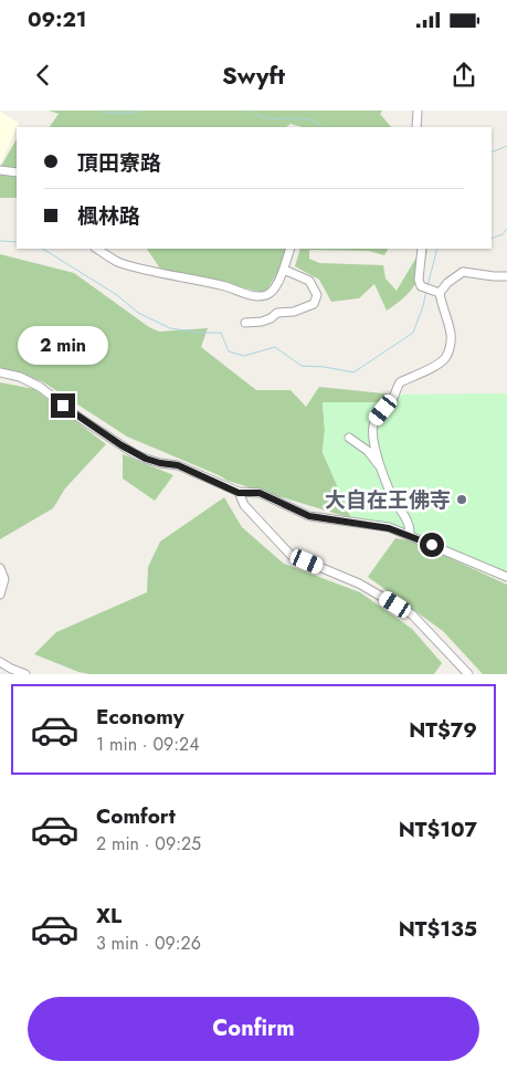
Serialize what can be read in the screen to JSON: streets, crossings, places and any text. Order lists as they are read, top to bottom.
{
  "places": ["大自在王佛寺"],
  "page": {
    "status": "09:21",
    "header": "Swyft",
    "banner": ["頂田寮路", "楓林路"],
    "bubble": "2 min",
    "list": [
      {
        "name": "Economy",
        "note": "1 min · 09:24",
        "value": "NT$79"
      },
      {
        "name": "Comfort",
        "note": "2 min · 09:25",
        "value": "NT$107"
      },
      {
        "name": "XL",
        "note": "3 min · 09:26",
        "value": "NT$135"
      }
    ],
    "buttons": "Confirm"
  }
}
